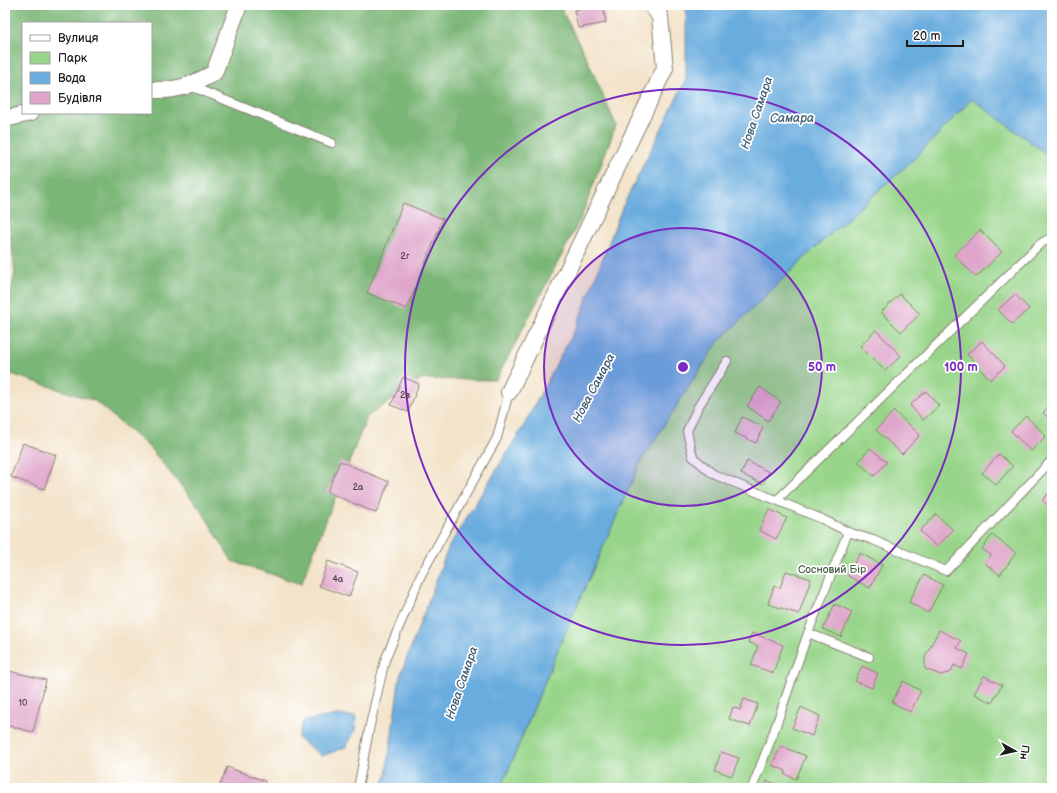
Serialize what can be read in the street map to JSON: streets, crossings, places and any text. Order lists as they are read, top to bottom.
{
  "water": ["Нова Самара", "Самара"],
  "parks": ["Сосновий Бір"],
  "house_numbers": [
    "2г",
    "2в",
    "2а",
    "4а",
    "10"
  ],
  "legend": [
    "Вулиця",
    "Парк",
    "Вода",
    "Будівля"
  ],
  "scale_bar": "20 m",
  "north": "right",
  "rings": ["50 m", "100 m"]
}
